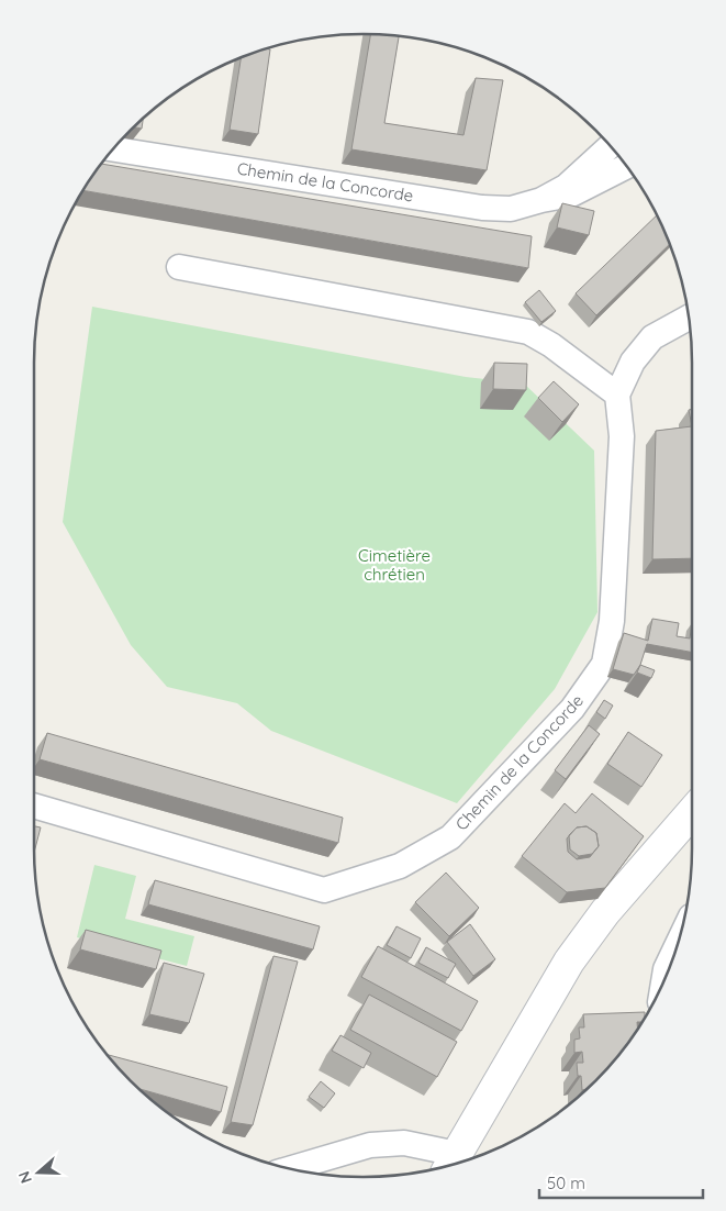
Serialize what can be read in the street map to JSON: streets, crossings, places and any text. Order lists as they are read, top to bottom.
{
  "streets": {
    "street": ["Chemin de la Concorde"]
  },
  "parks": ["Cimetière chrétien"],
  "scale_bar": "50 m",
  "north": "left"
}
